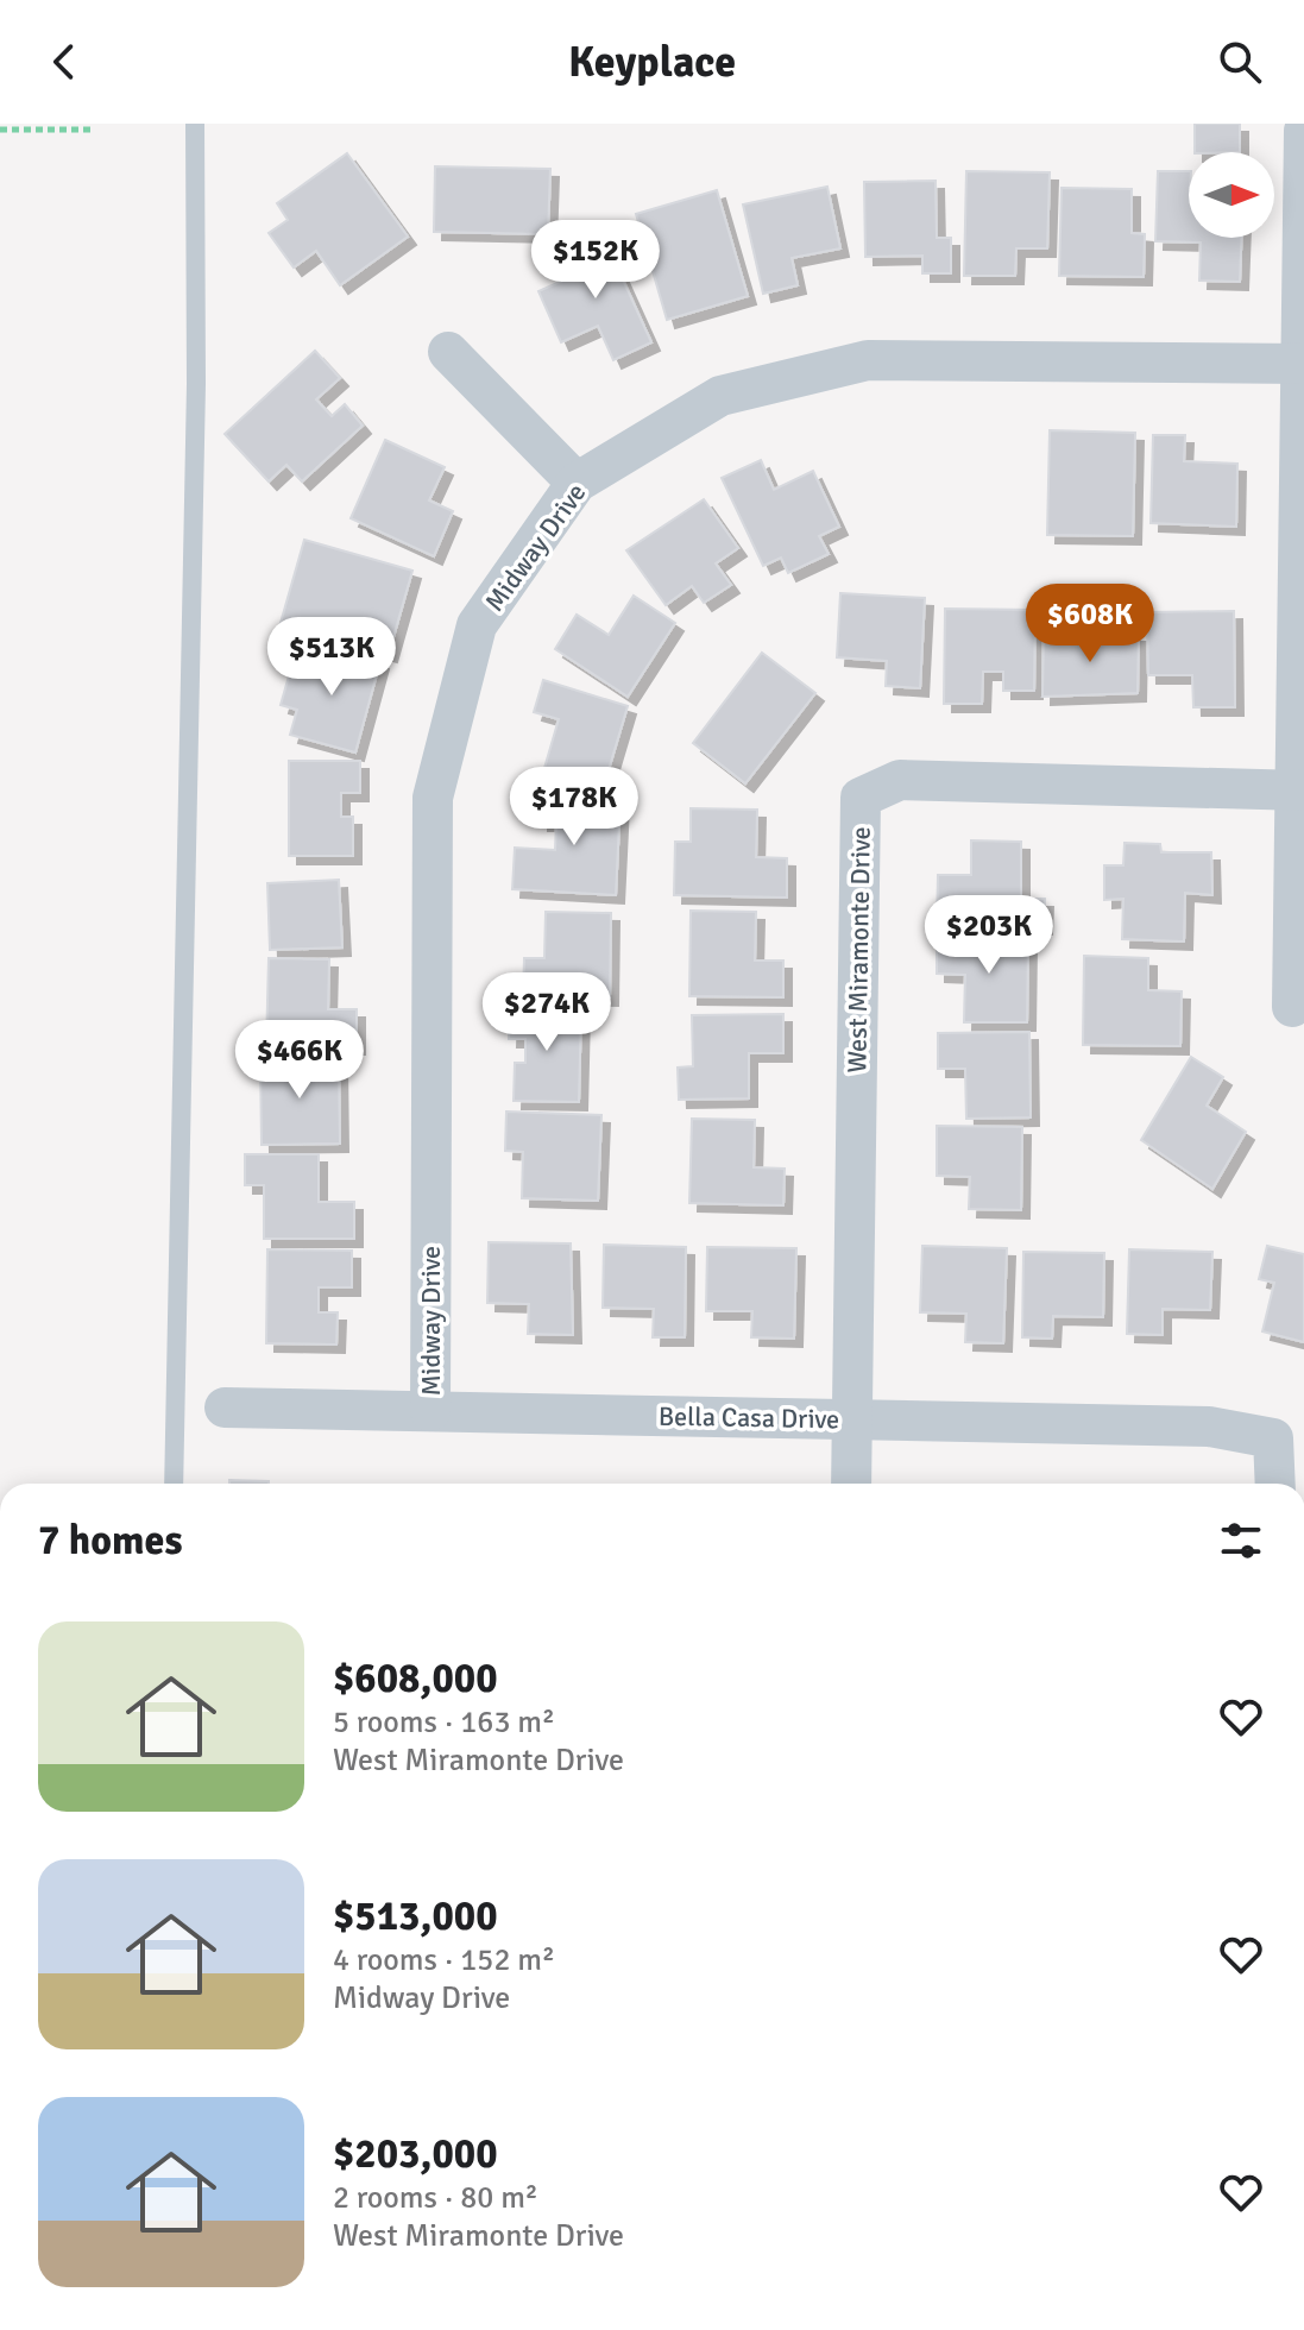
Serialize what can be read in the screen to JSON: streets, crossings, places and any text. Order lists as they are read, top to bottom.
{
  "streets": {
    "street": ["Midway Drive", "West Miramonte Drive", "Bella Casa Drive"]
  },
  "crossings": [
    ["Midway Drive", "Bella Casa Drive"],
    ["West Miramonte Drive", "Bella Casa Drive"]
  ],
  "north": "right",
  "page": {
    "header": "Keyplace",
    "price": [
      "$152K",
      "$608K",
      "$513K",
      "$178K",
      "$203K",
      "$274K",
      "$466K"
    ],
    "heading": "7 homes",
    "list": [
      {
        "name": "$608,000",
        "note": "5 rooms · 163 m² · West Miramonte Drive"
      },
      {
        "name": "$513,000",
        "note": "4 rooms · 152 m² · Midway Drive"
      },
      {
        "name": "$203,000",
        "note": "2 rooms · 80 m² · West Miramonte Drive"
      }
    ]
  }
}
